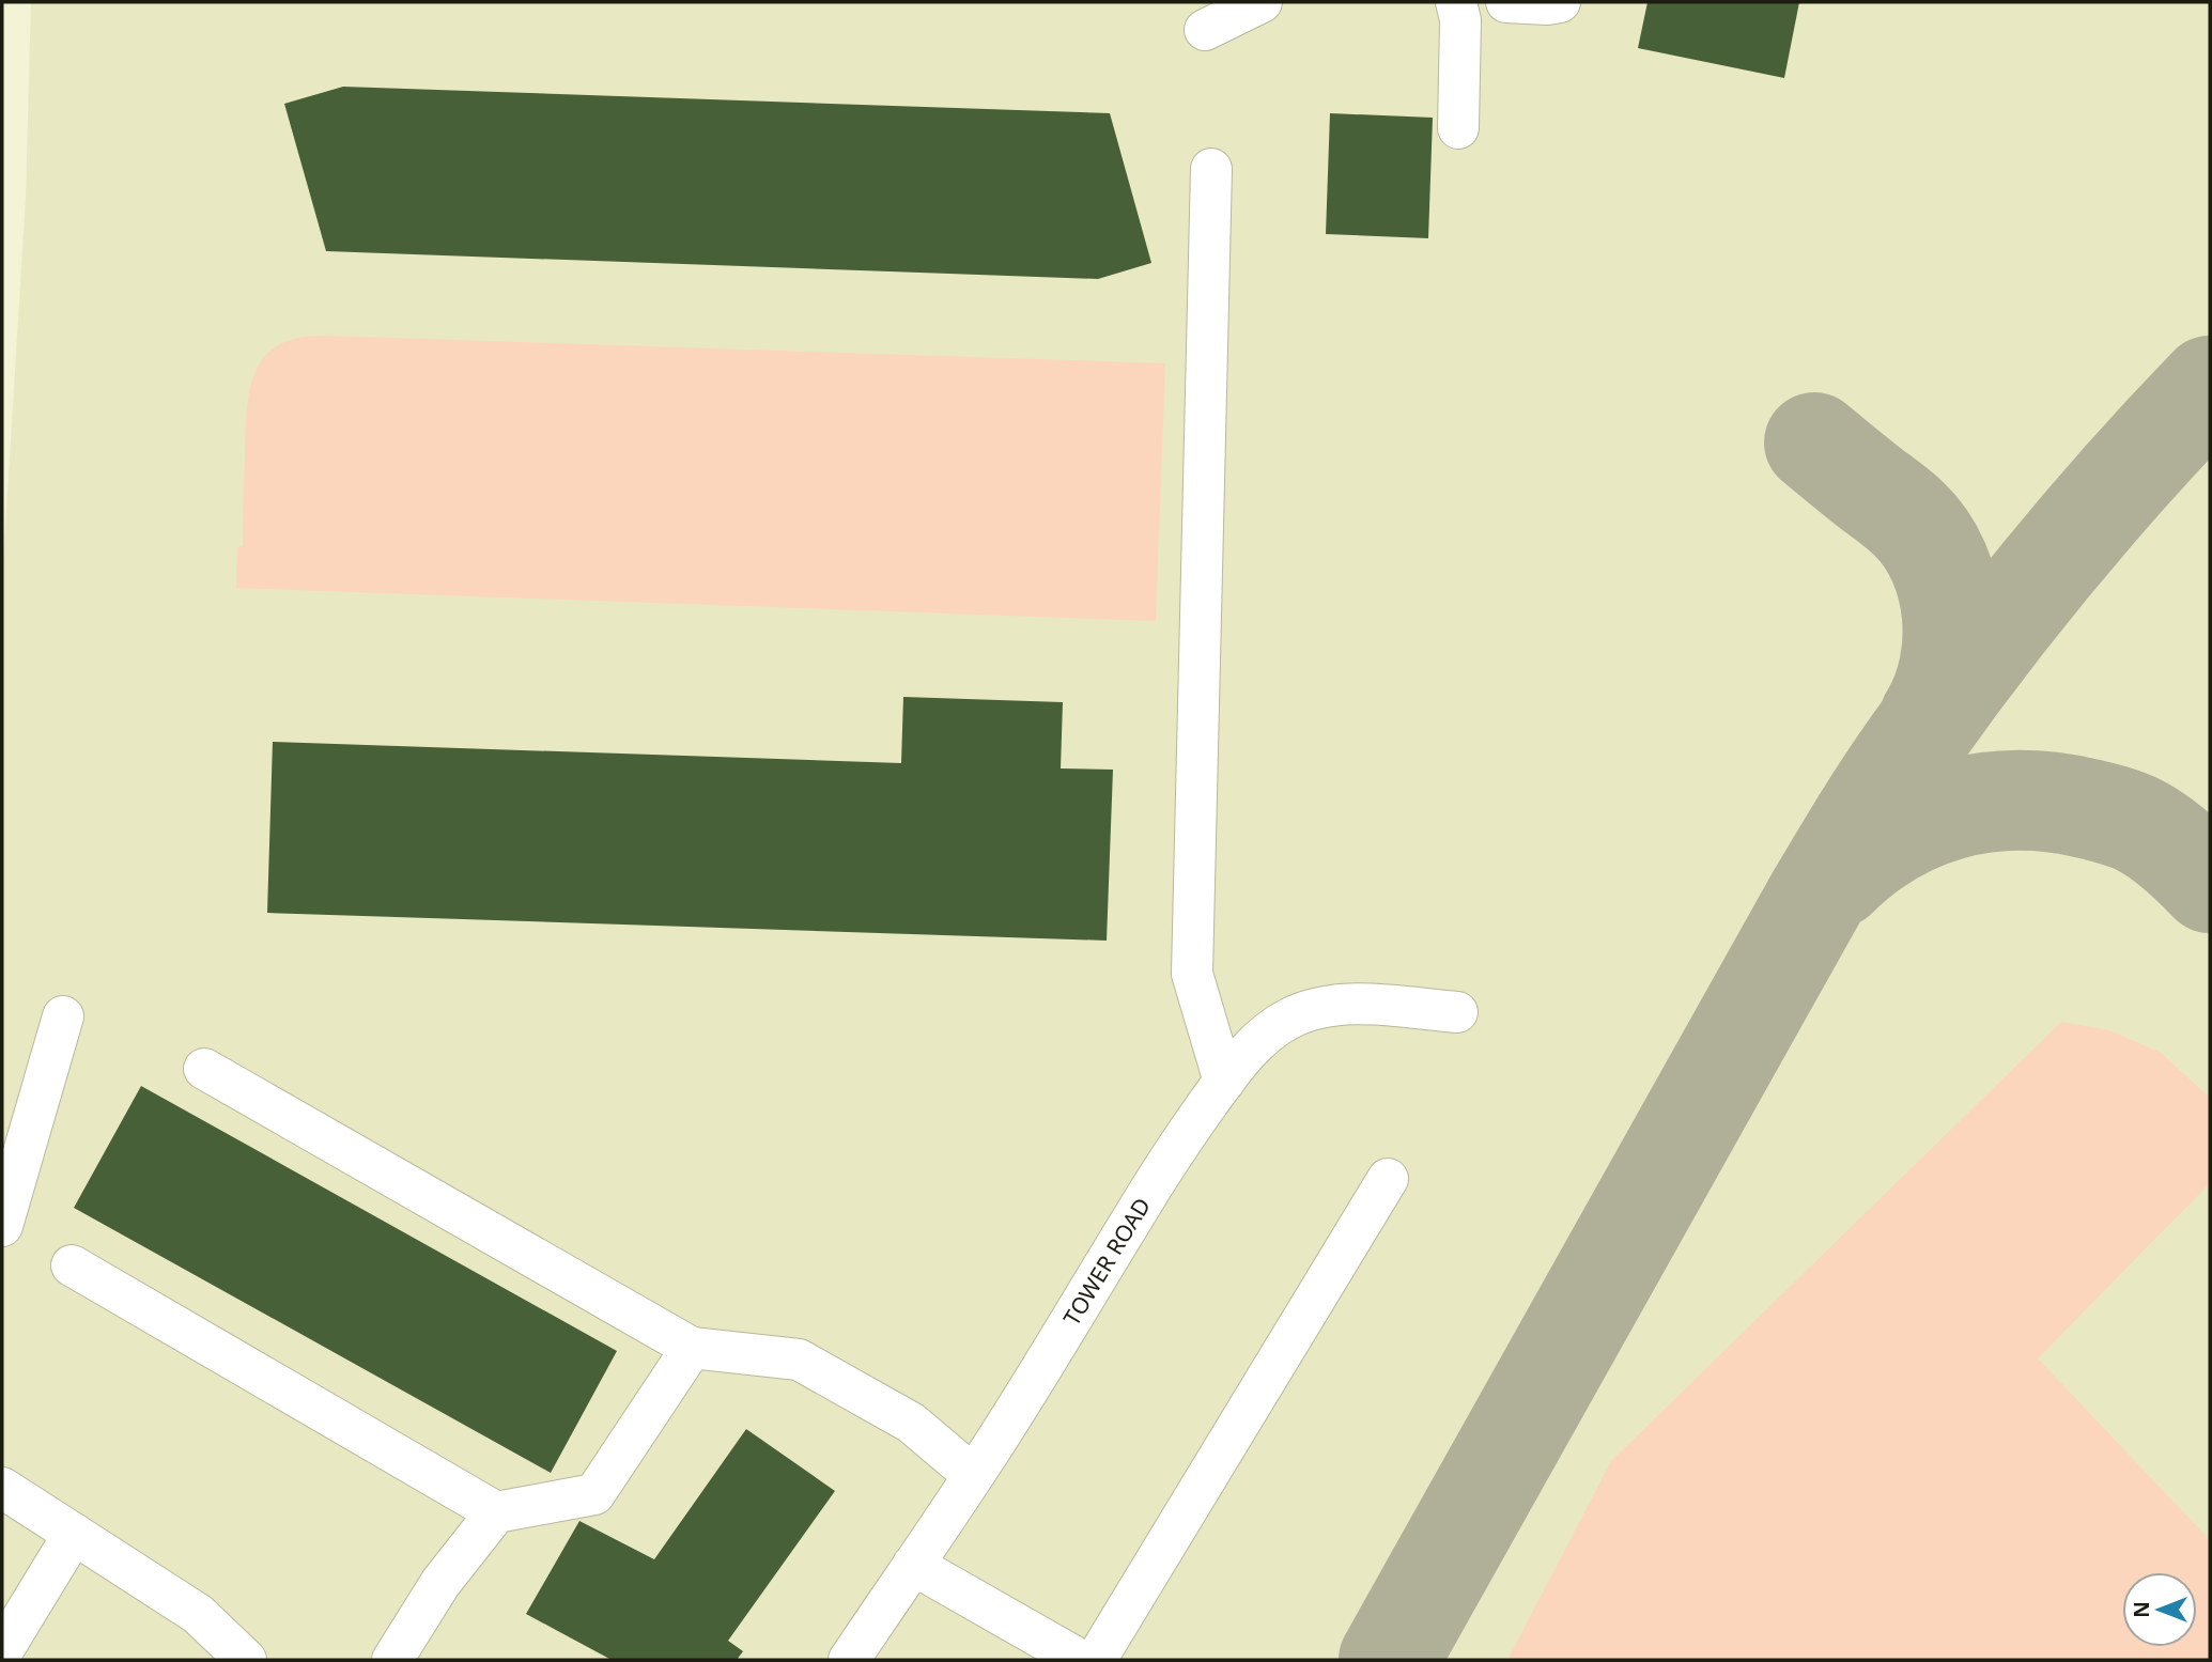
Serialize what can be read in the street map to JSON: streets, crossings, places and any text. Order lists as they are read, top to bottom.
{
  "streets": {
    "street": ["TOWER ROAD"]
  },
  "north": "left"
}
